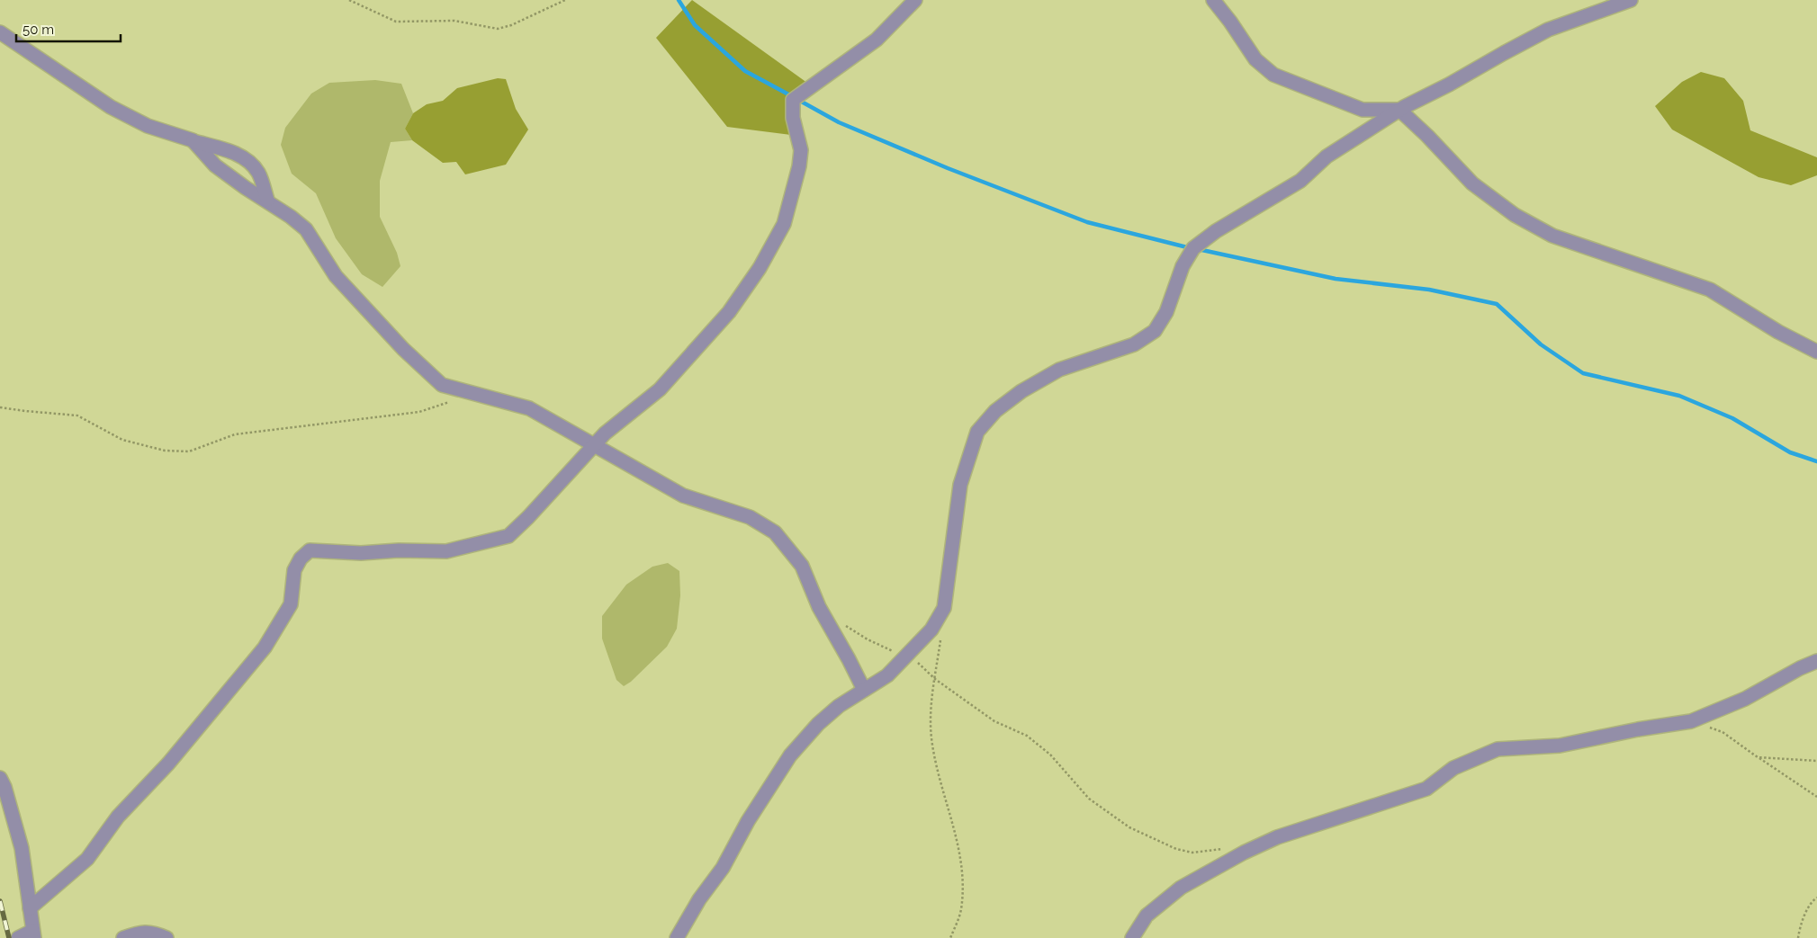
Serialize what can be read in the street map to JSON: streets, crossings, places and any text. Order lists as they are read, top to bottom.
{
  "scale_bar": "50 m"
}
